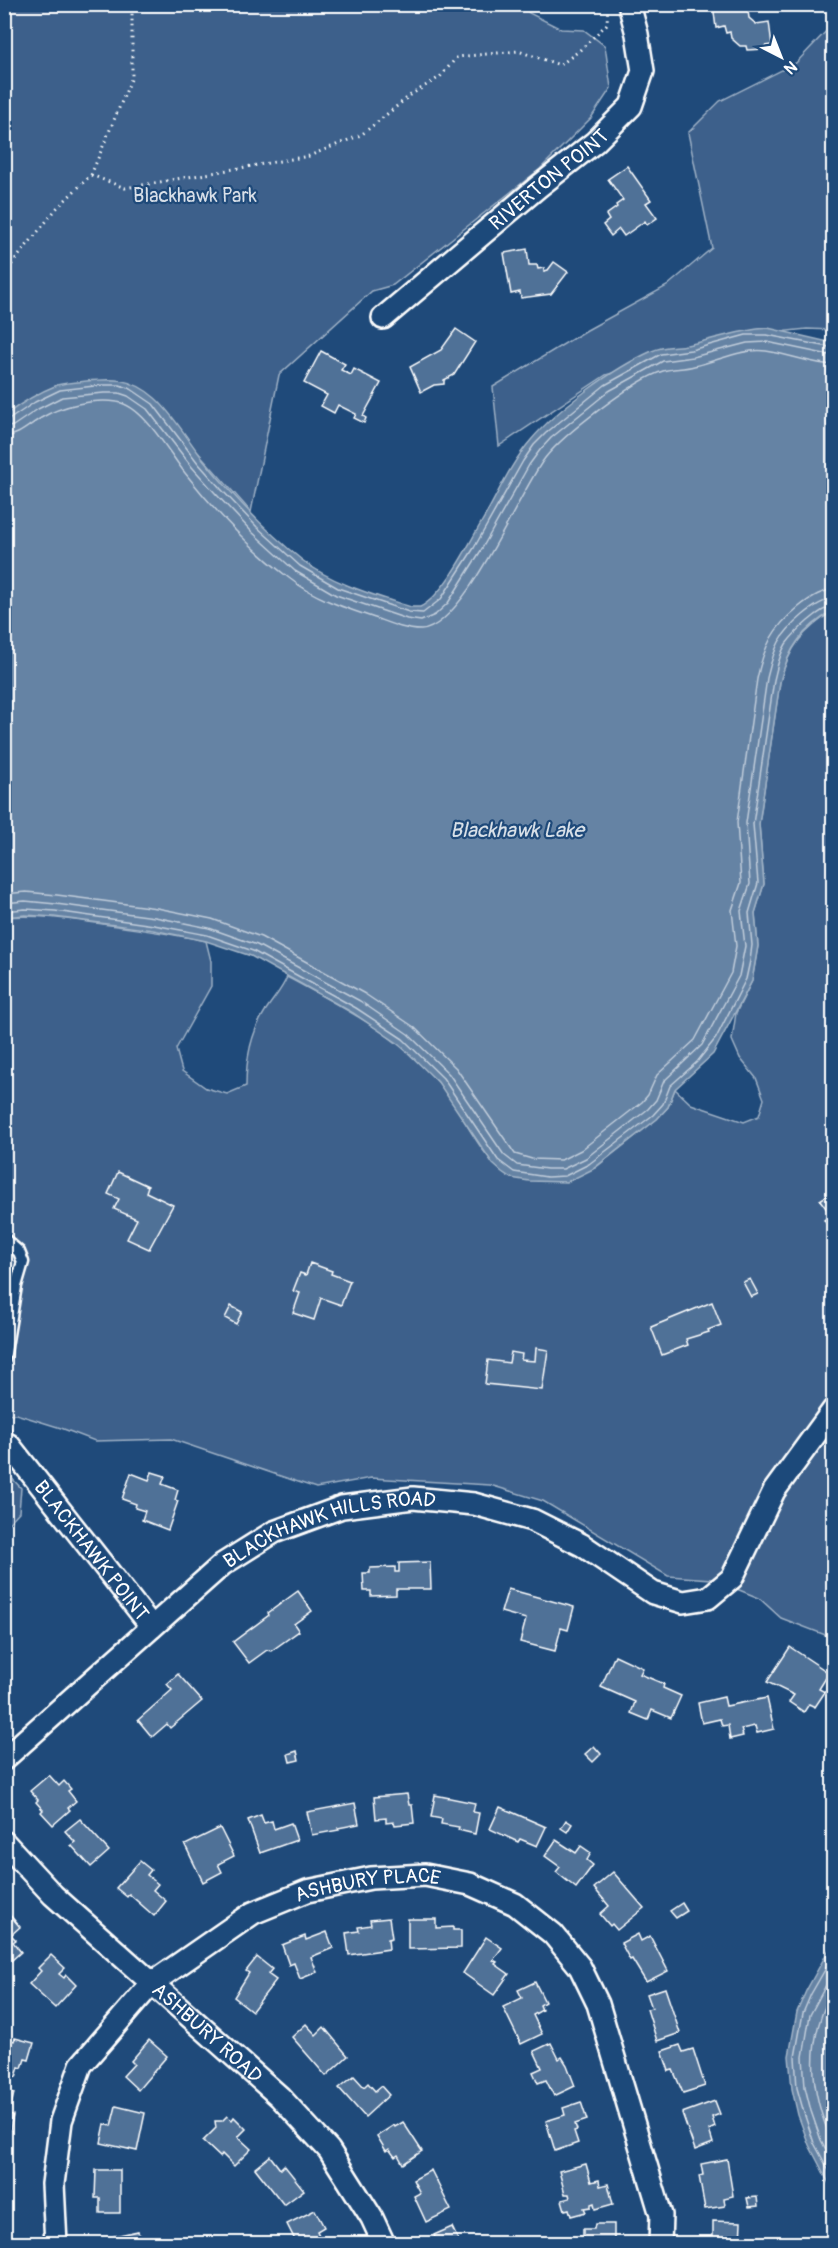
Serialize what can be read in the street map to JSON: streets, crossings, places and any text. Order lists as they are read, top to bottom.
{
  "streets": {
    "street": [
      "RIVERTON POINT",
      "BLACKHAWK HILLS ROAD",
      "BLACKHAWK POINT",
      "ASHBURY PLACE",
      "ASHBURY ROAD"
    ]
  },
  "crossings": [
    ["BLACKHAWK HILLS ROAD", "BLACKHAWK POINT"],
    ["ASHBURY PLACE", "ASHBURY ROAD"]
  ],
  "water": ["Blackhawk Lake"],
  "parks": ["Blackhawk Park"],
  "north": "bottom right"
}
